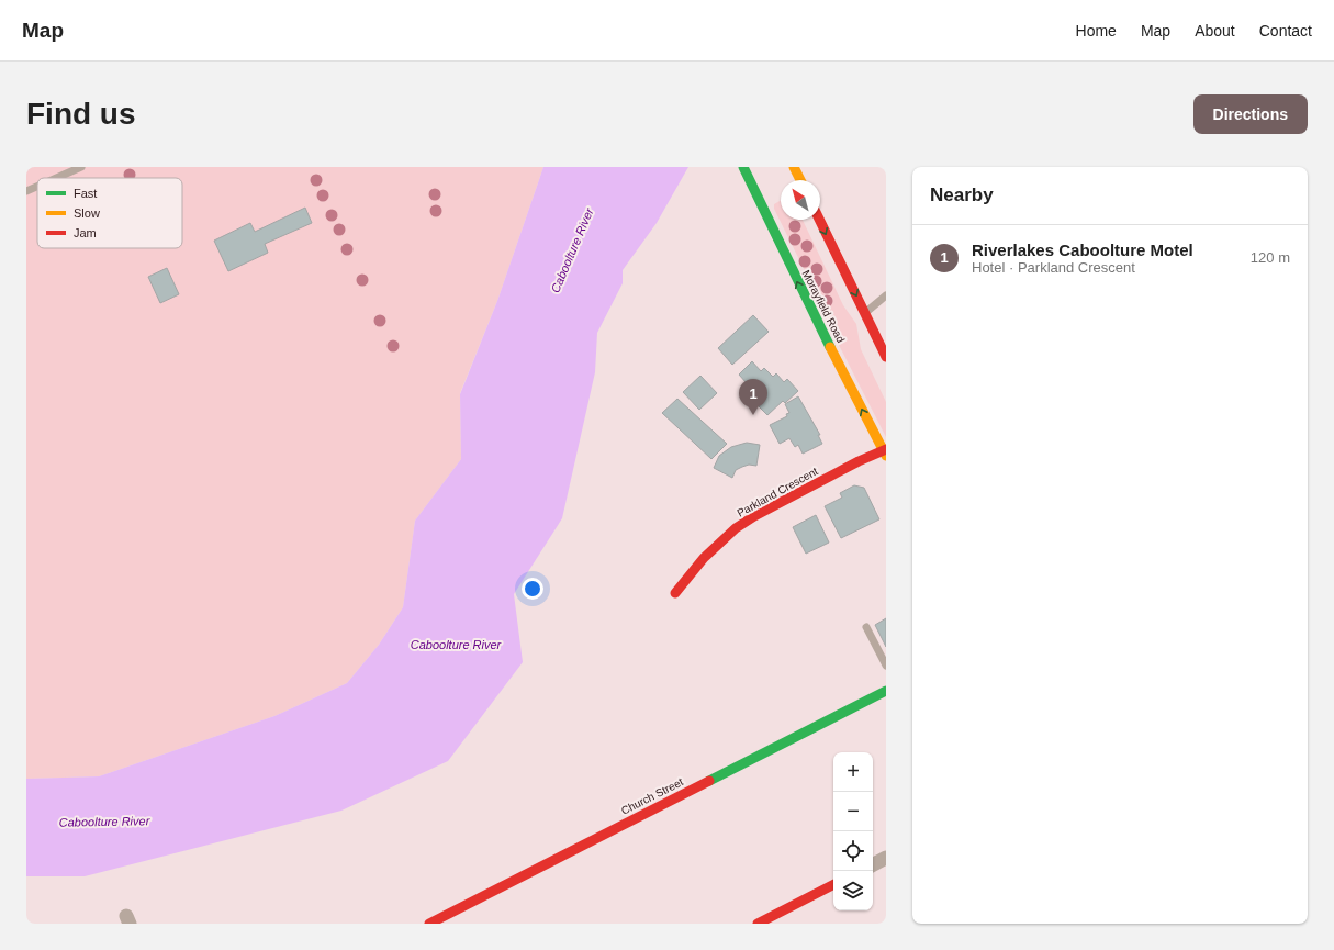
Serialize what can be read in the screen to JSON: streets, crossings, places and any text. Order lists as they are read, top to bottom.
{
  "streets": {
    "street": ["Morayfield Road", "Parkland Crescent", "Church Street"]
  },
  "crossings": [
    ["Morayfield Road", "Parkland Crescent"]
  ],
  "water": ["Caboolture River"],
  "legend": ["Fast", "Slow", "Jam"],
  "north": "top left",
  "page": {
    "header": "Map",
    "nav": [
      "Home",
      "Map",
      "About",
      "Contact"
    ],
    "buttons": "Directions",
    "title": "Find us",
    "heading": "Nearby",
    "list": [
      {
        "mark": "1",
        "name": "Riverlakes Caboolture Motel",
        "note": "Hotel · Parkland Crescent",
        "value": "120 m"
      }
    ],
    "pins": "1",
    "map_buttons": ["+", "−"]
  }
}
